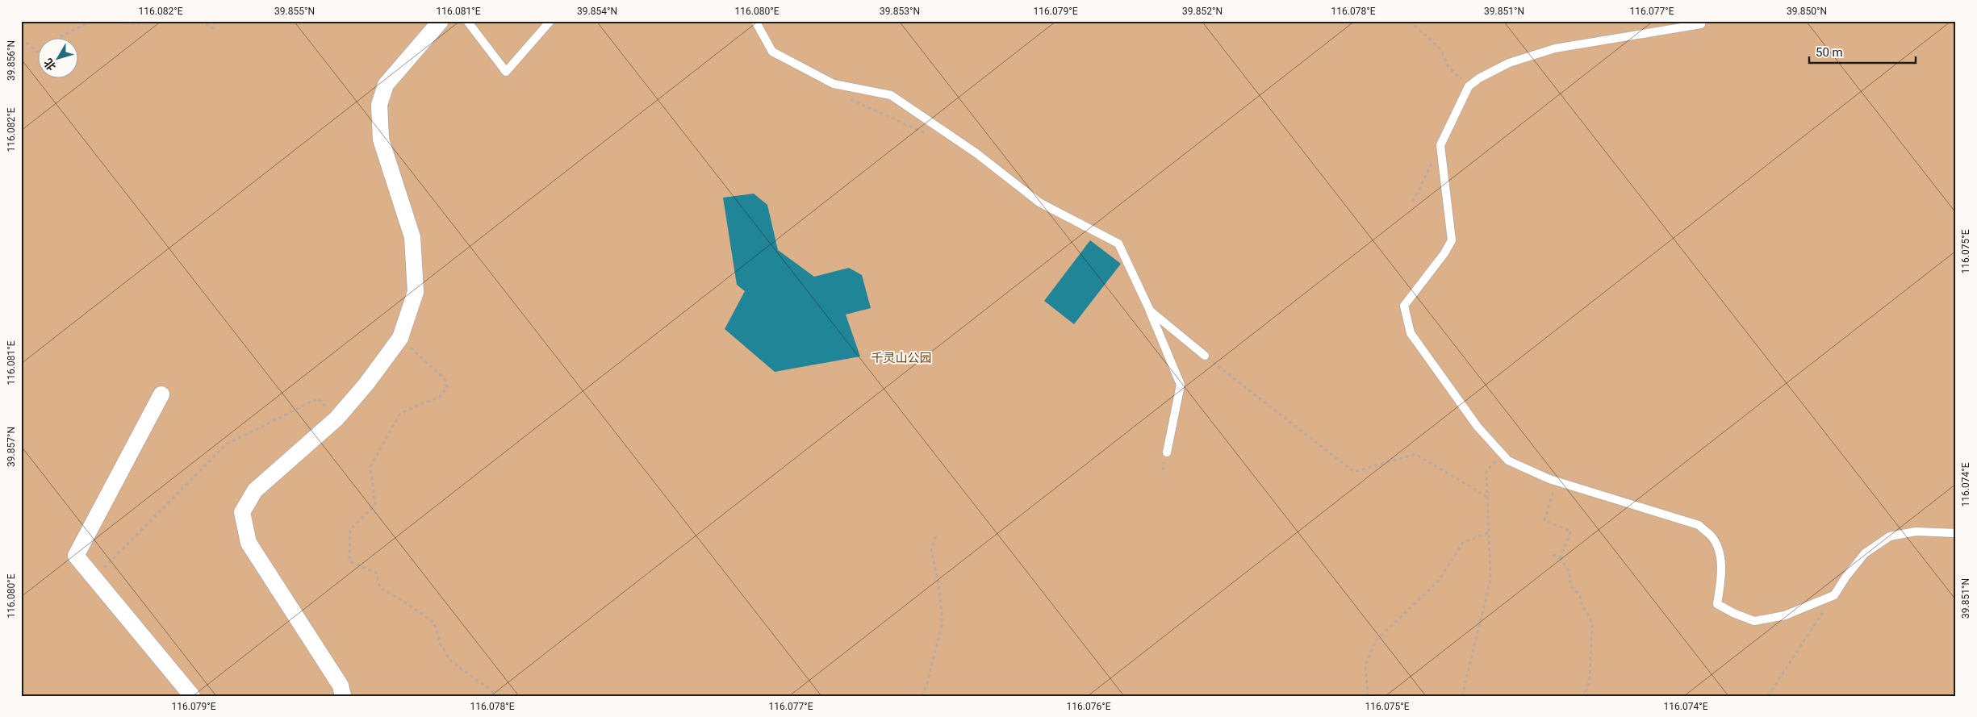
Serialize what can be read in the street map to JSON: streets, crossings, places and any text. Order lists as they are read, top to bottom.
{
  "parks": ["千灵山公园"],
  "scale_bar": "50 m",
  "north": "bottom left",
  "coordinates": [
    "116.082°E",
    "39.855°N",
    "116.081°E",
    "39.854°N",
    "116.080°E",
    "39.853°N",
    "116.079°E",
    "39.852°N",
    "116.078°E",
    "39.851°N",
    "116.077°E",
    "39.850°N",
    "39.856°N",
    "116.075°E",
    "39.857°N",
    "116.074°E",
    "116.076°E"
  ]
}
